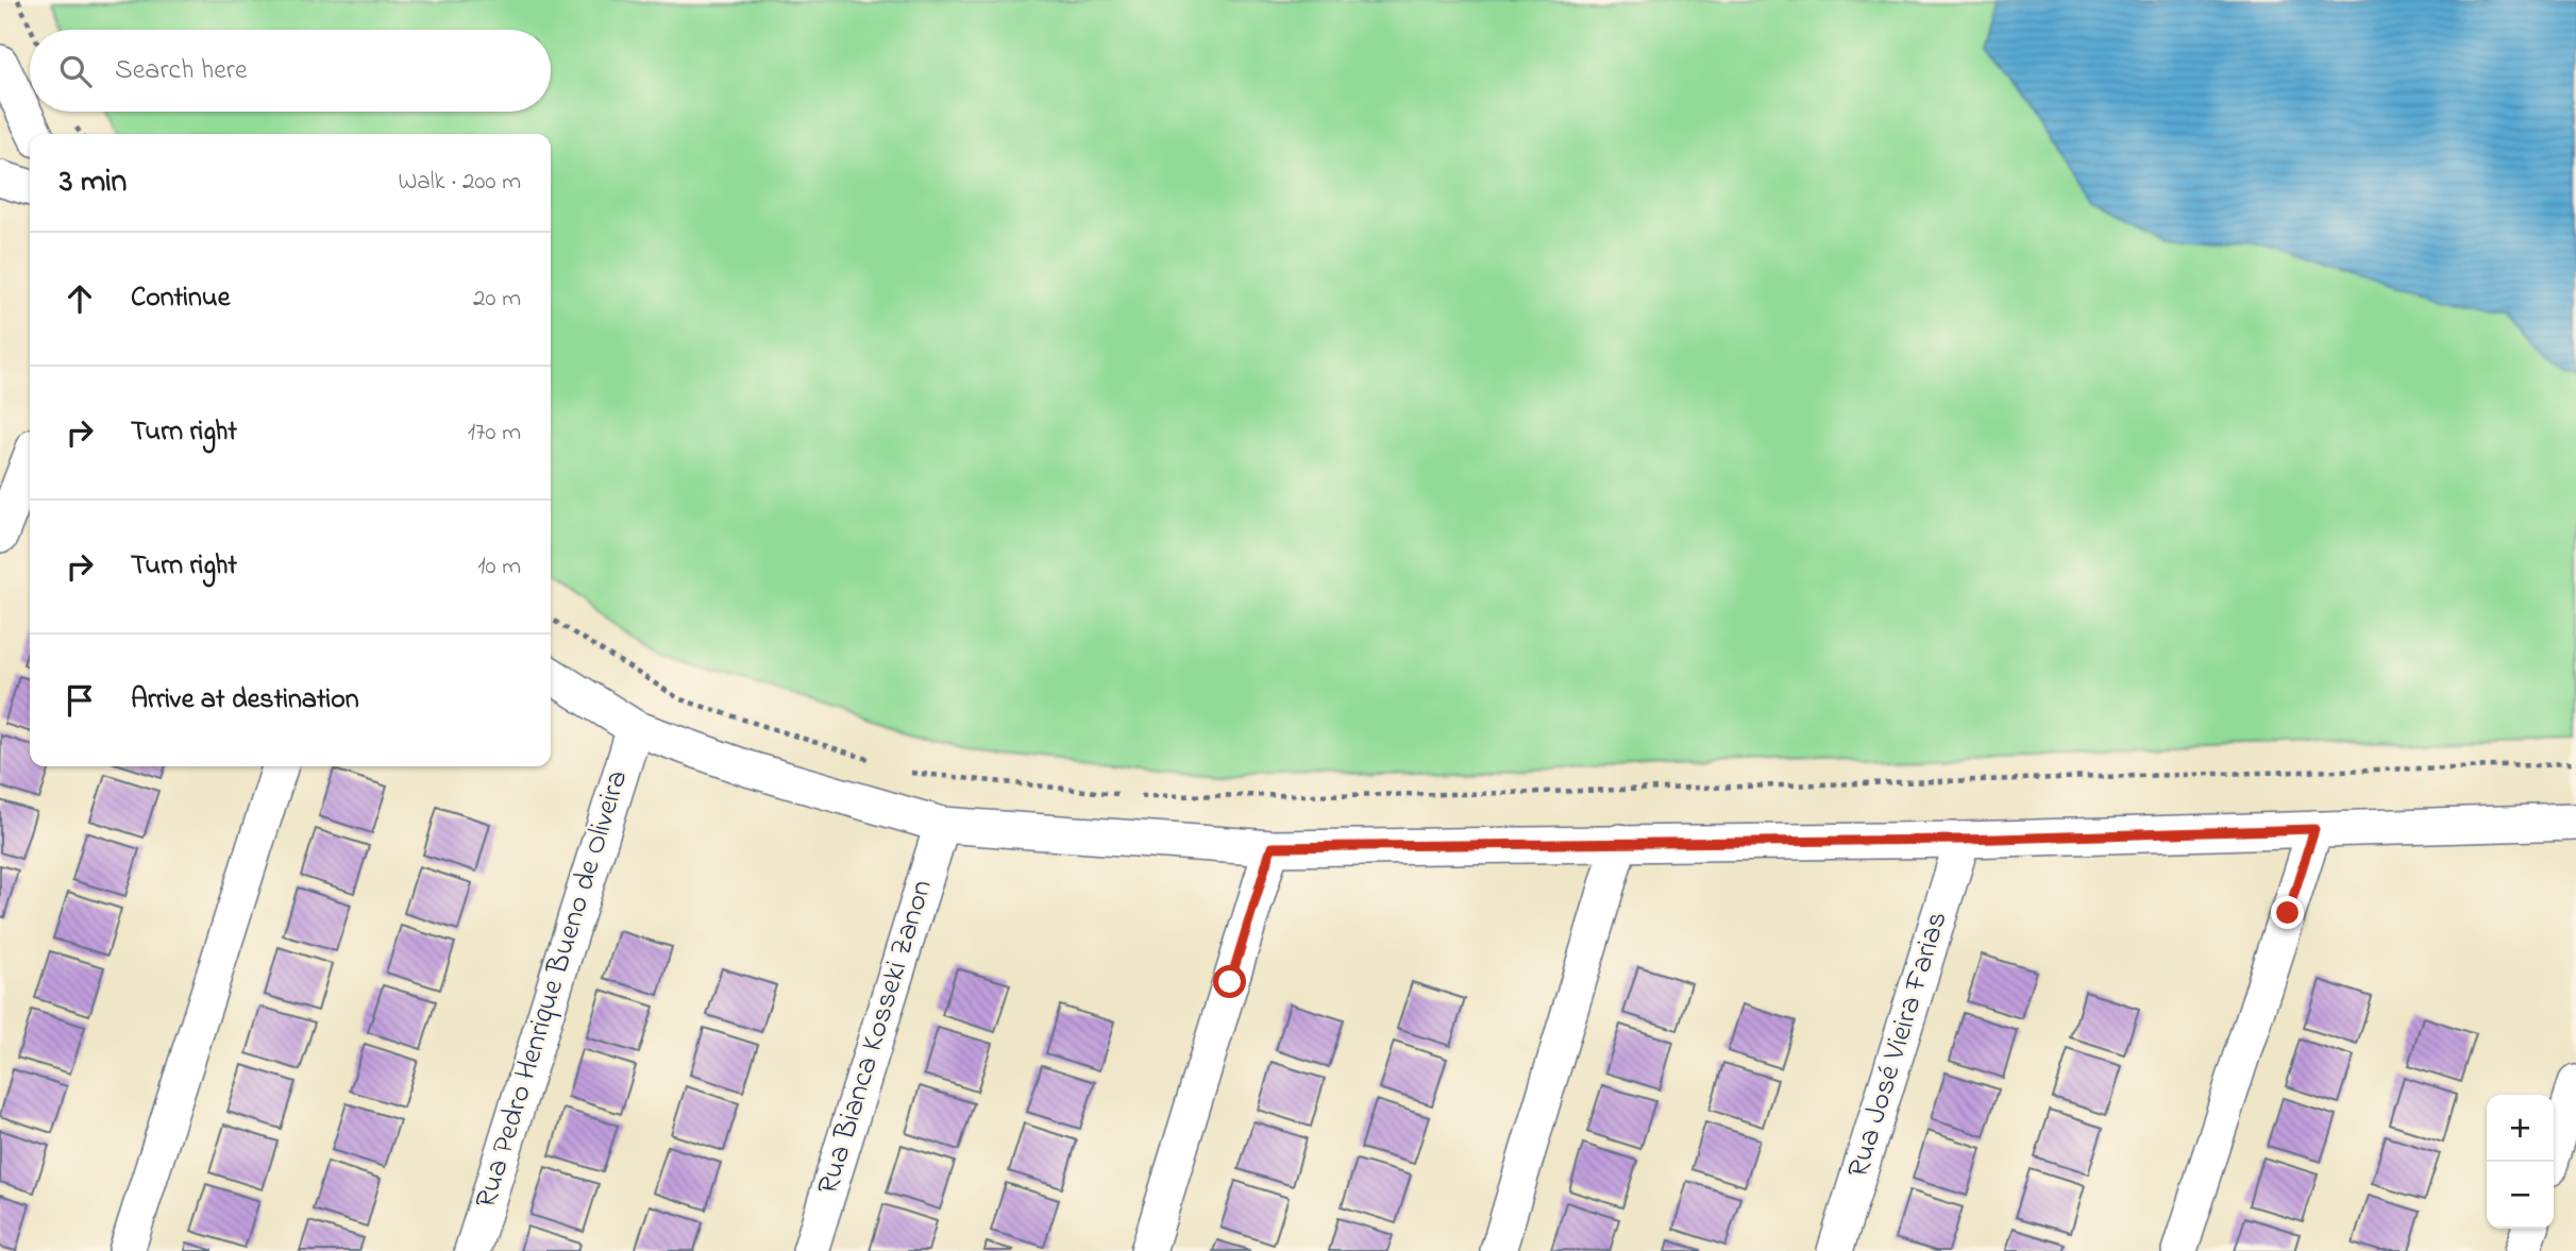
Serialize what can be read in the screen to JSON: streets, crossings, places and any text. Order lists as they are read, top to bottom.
{
  "streets": {
    "street": ["Rua Pedro Henrique Bueno de Oliveira", "Rua Bianca Kosseki Zanon", "Rua José Vieira Farias"]
  },
  "page": {
    "search": "Search here",
    "heading": ["3 min", "Walk · 200 m"],
    "list": [
      ["Continue", "20 m"],
      ["Turn right", "170 m"],
      ["Turn right", "10 m"],
      "Arrive at destination"
    ],
    "map_buttons": ["+", "−"]
  }
}
